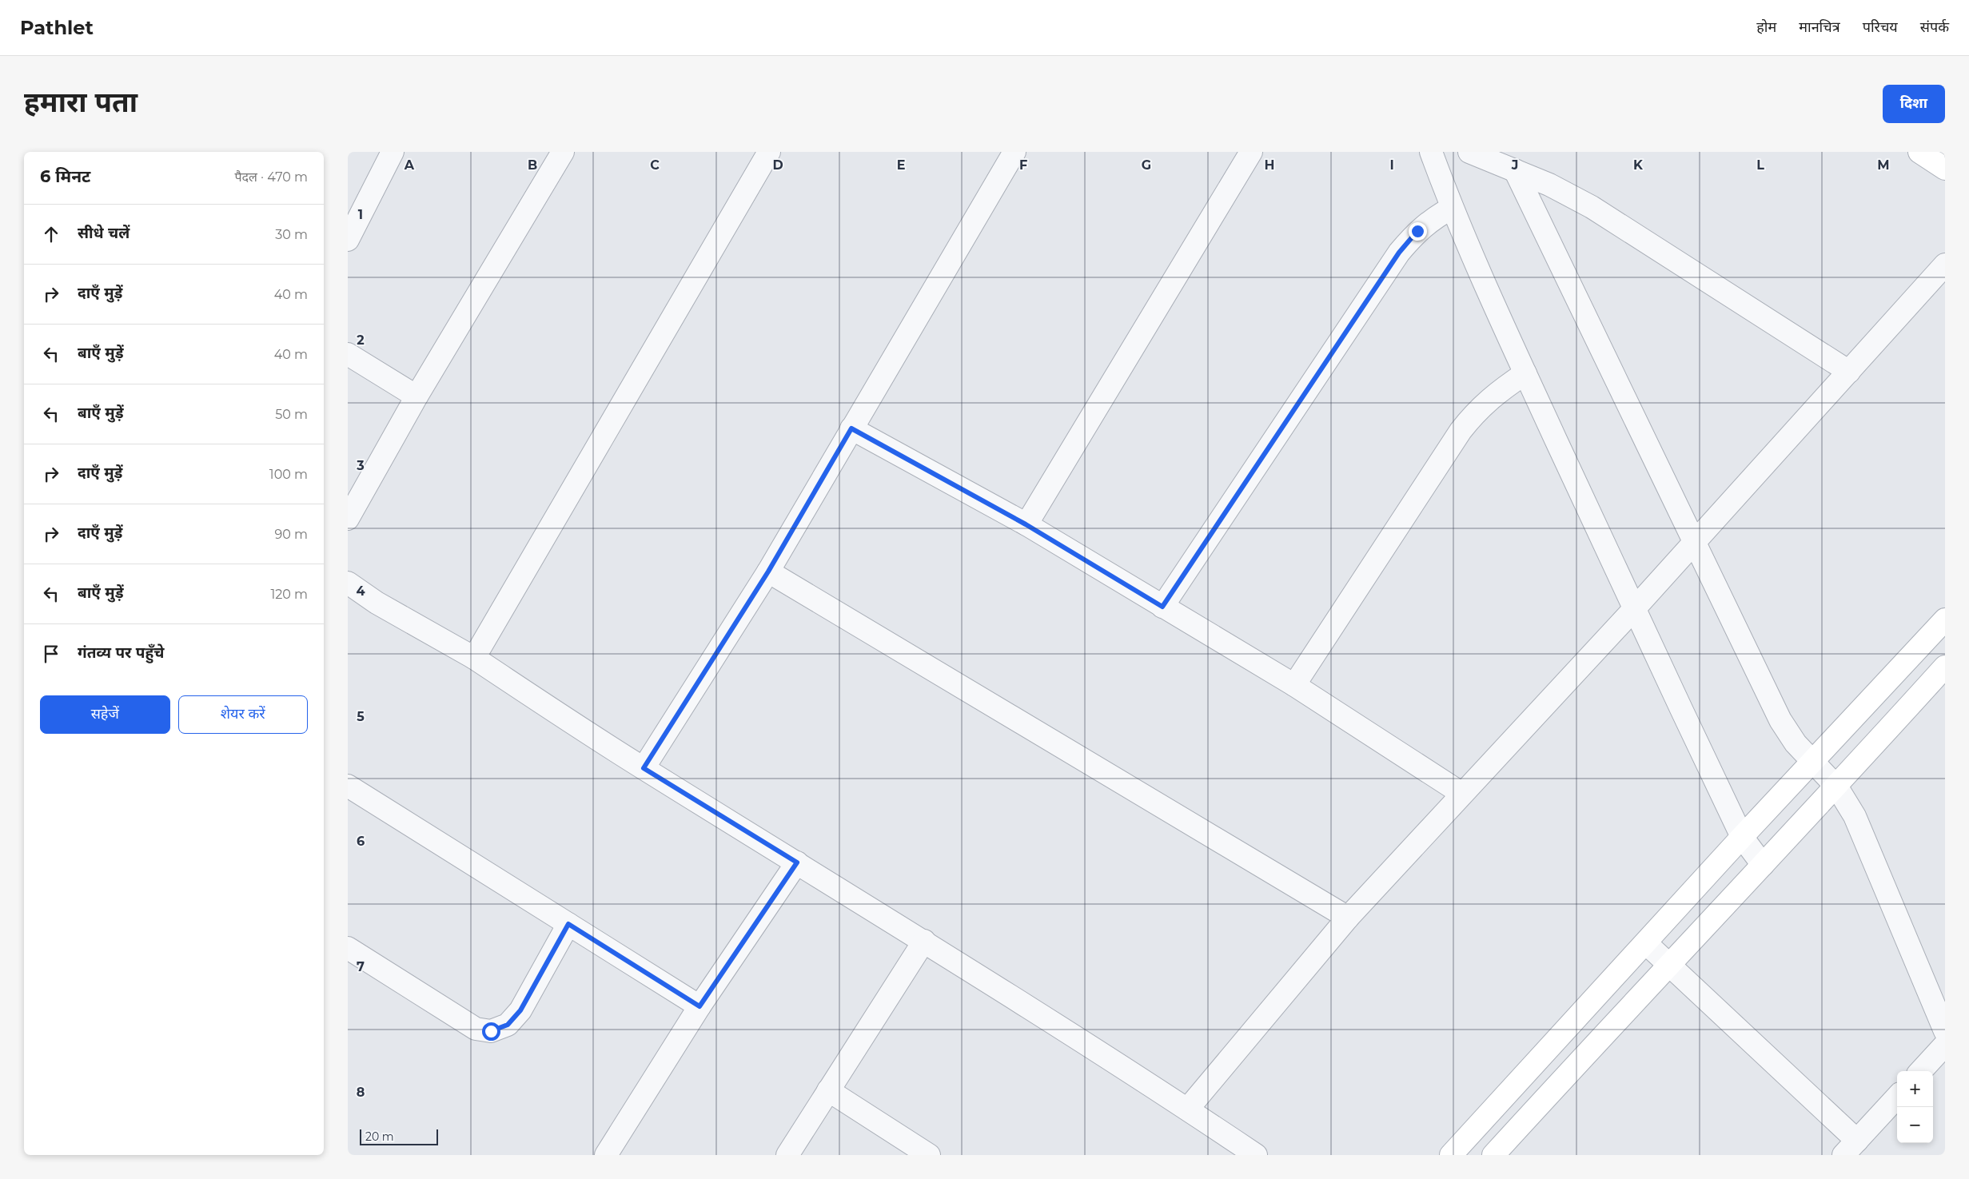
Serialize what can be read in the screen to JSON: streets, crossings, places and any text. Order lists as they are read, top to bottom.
{
  "scale_bar": "20 m",
  "page": {
    "header": "Pathlet",
    "nav": [
      "होम",
      "मानचित्र",
      "परिचय",
      "संपर्क"
    ],
    "title": "हमारा पता",
    "buttons": [
      "दिशा",
      ["सहेजें", "शेयर करें"]
    ],
    "heading": ["6 मिनट", "पैदल · 470 m"],
    "list": [
      ["सीधे चलें", "30 m"],
      ["दाएँ मुड़ें", "40 m"],
      ["बाएँ मुड़ें", "40 m"],
      ["बाएँ मुड़ें", "50 m"],
      ["दाएँ मुड़ें", "100 m"],
      ["दाएँ मुड़ें", "90 m"],
      ["बाएँ मुड़ें", "120 m"],
      "गंतव्य पर पहुँचे"
    ],
    "map_buttons": ["+", "−"],
    "scale": "20 m"
  },
  "grid": {
    "columns": [
      "A",
      "B",
      "C",
      "D",
      "E",
      "F",
      "G",
      "H",
      "I",
      "J",
      "K",
      "L",
      "M"
    ],
    "rows": [
      "1",
      "2",
      "3",
      "4",
      "5",
      "6",
      "7",
      "8"
    ]
  }
}
